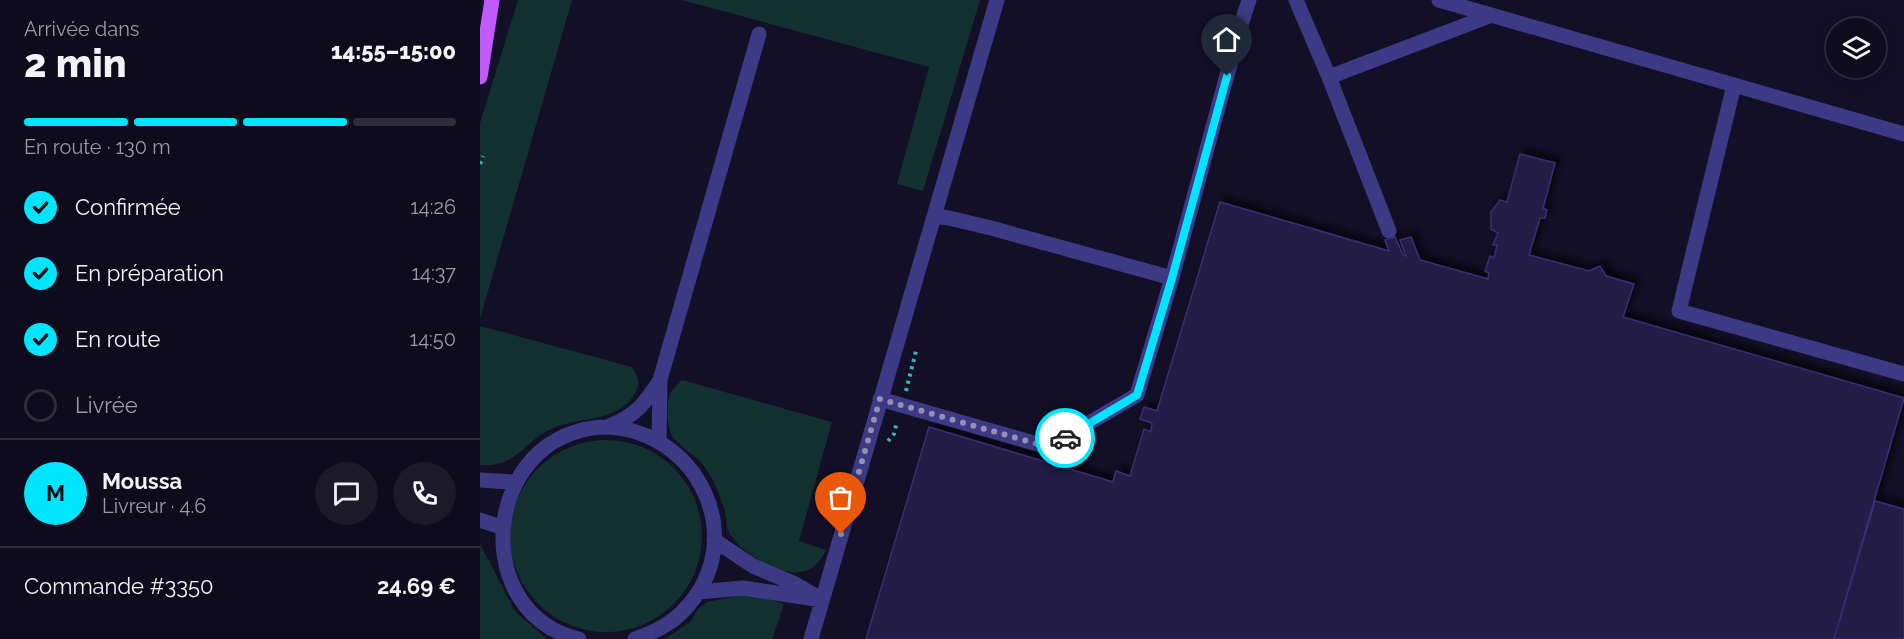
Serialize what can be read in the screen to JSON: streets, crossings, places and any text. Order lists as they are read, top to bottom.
{
  "page": {
    "heading": ["2 min", "Arrivée dans", "14:55–15:00"],
    "panel": [
      "Moussa",
      "Livreur · 4.6",
      "Commande #3350",
      "24.69 €"
    ],
    "bar": "En route · 130 m",
    "list": [
      ["Confirmée", "14:26"],
      ["En préparation", "14:37"],
      ["En route", "14:50"],
      "Livrée"
    ],
    "round": "M"
  }
}
